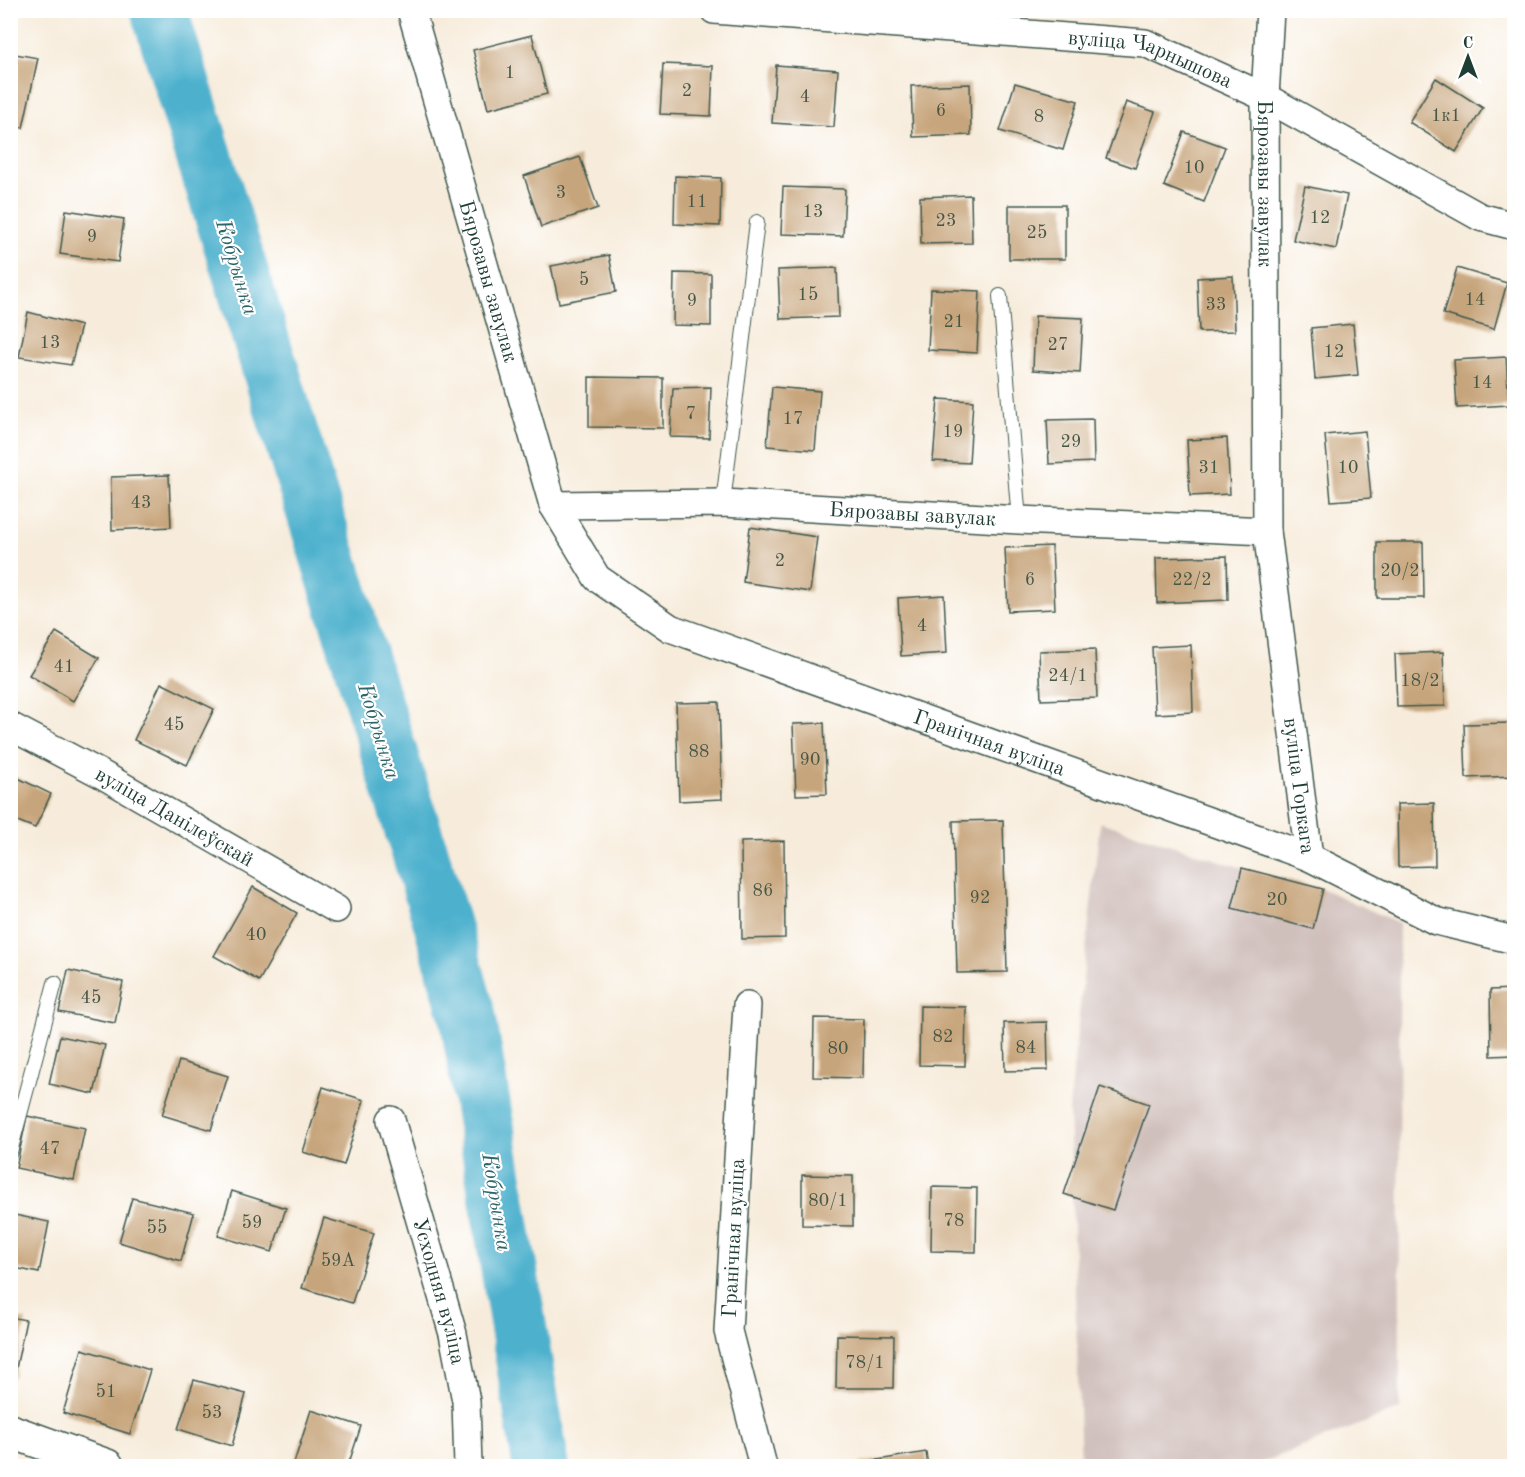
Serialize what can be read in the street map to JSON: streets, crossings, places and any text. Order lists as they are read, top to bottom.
{
  "streets": {
    "street": [
      "вуліца Чарнышова",
      "Бярозавы завулак",
      "Гранічная вуліца",
      "вуліца Горкага",
      "вуліца Данілеўскай",
      "Усходняя вуліца"
    ]
  },
  "crossings": [
    ["вуліца Чарнышова", "Бярозавы завулак"],
    ["Бярозавы завулак", "Гранічная вуліца"],
    ["Бярозавы завулак", "вуліца Горкага"],
    ["Гранічная вуліца", "вуліца Горкага"]
  ],
  "water": ["Кобрынка"],
  "house_numbers": [
    "1",
    "2",
    "4",
    "6",
    "1к1",
    "8",
    "10",
    "3",
    "11",
    "13",
    "12",
    "23",
    "25",
    "9",
    "5",
    "15",
    "14",
    "9",
    "33",
    "21",
    "13",
    "27",
    "12",
    "14",
    "7",
    "17",
    "19",
    "29",
    "31",
    "10",
    "43",
    "2",
    "20/2",
    "6",
    "22/2",
    "4",
    "41",
    "24/1",
    "18/2",
    "45",
    "88",
    "90",
    "86",
    "92",
    "20",
    "40",
    "45",
    "82",
    "84",
    "80",
    "47",
    "80/1",
    "78",
    "59",
    "55",
    "59А",
    "78/1",
    "51",
    "53"
  ],
  "north": "top"
}
